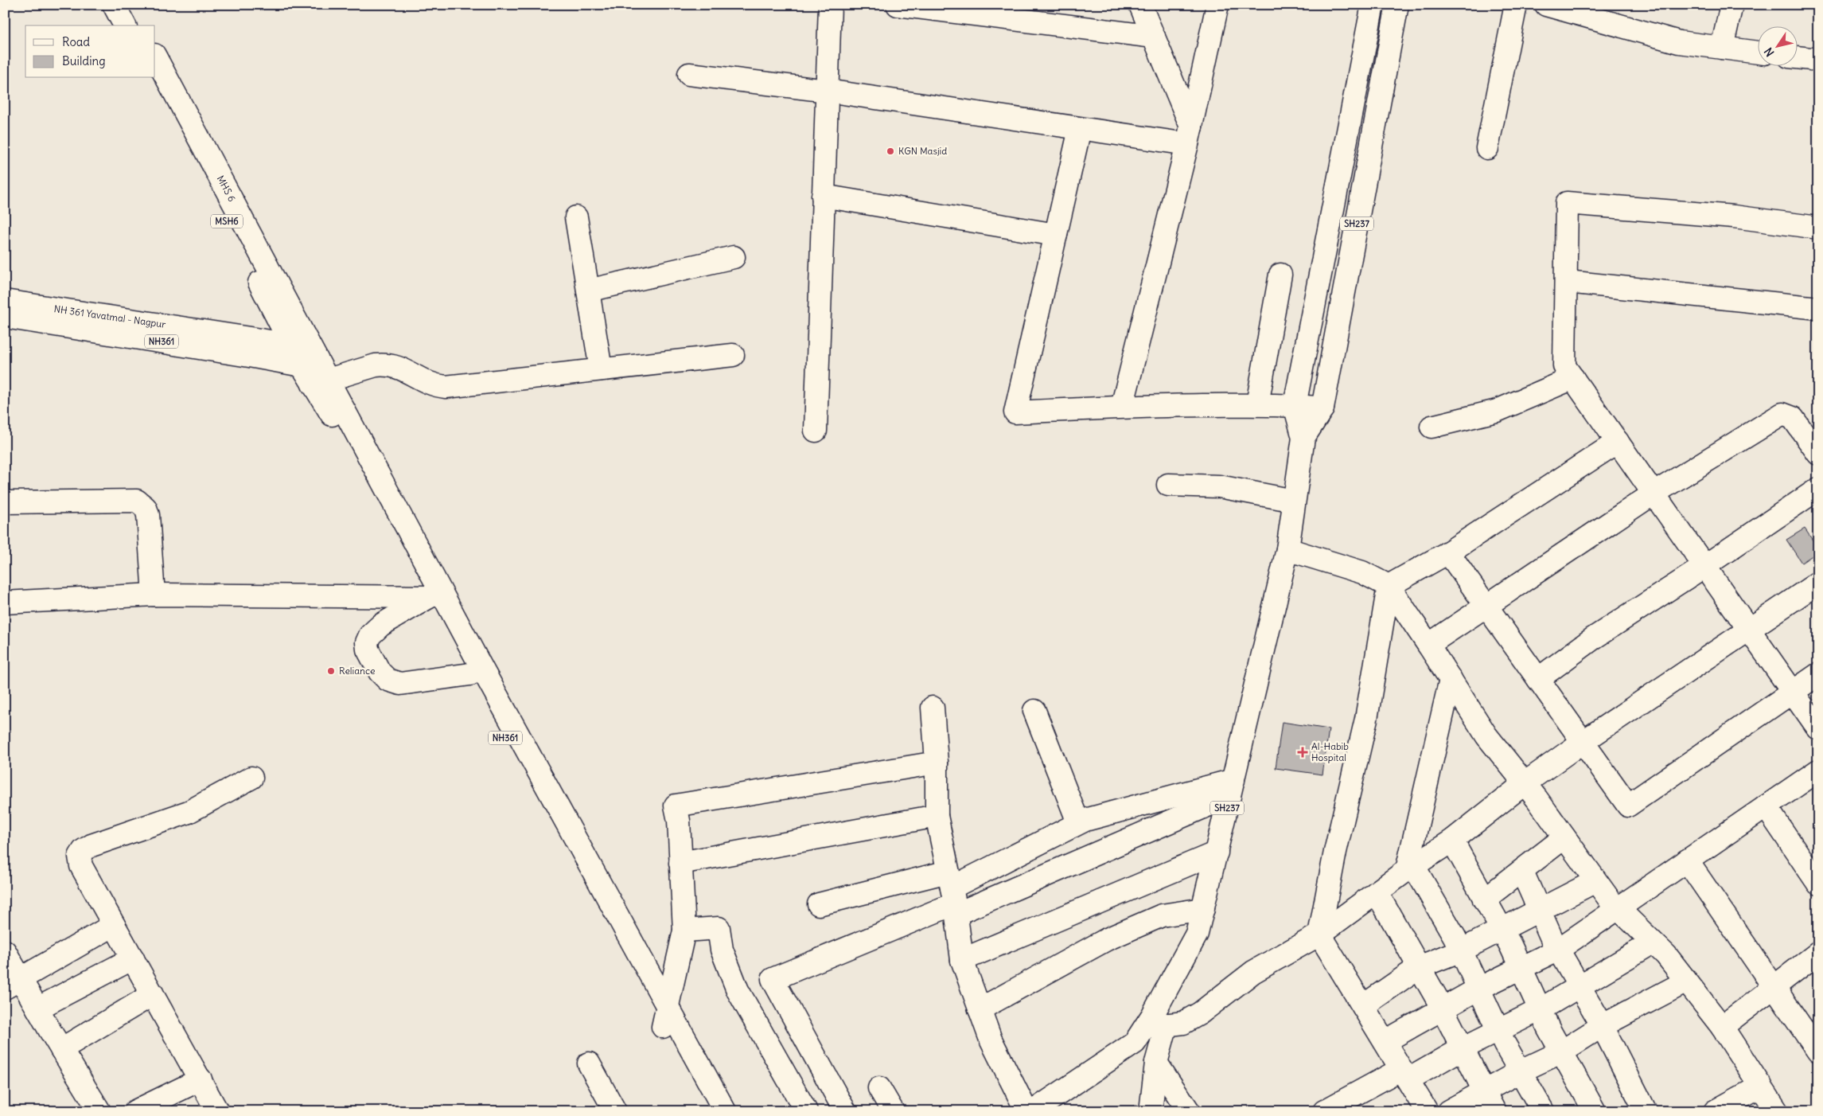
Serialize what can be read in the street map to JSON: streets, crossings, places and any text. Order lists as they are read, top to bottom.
{
  "streets": {
    "street": [
      "MHS 6",
      "MSH6",
      "SH237",
      "NH 361 Yavatmal - Nagpur",
      "NH361"
    ]
  },
  "crossings": [
    ["MHS 6", "MSH6"],
    ["MHS 6", "NH 361 Yavatmal - Nagpur"],
    ["MHS 6", "NH361"],
    ["MSH6", "NH 361 Yavatmal - Nagpur"],
    ["MSH6", "NH361"],
    ["NH 361 Yavatmal - Nagpur", "NH361"]
  ],
  "places": {
    "other": ["KGN Masjid", "Reliance"],
    "health": ["Al-Habib Hospital"]
  },
  "legend": ["Road", "Building"],
  "north": "bottom left"
}
